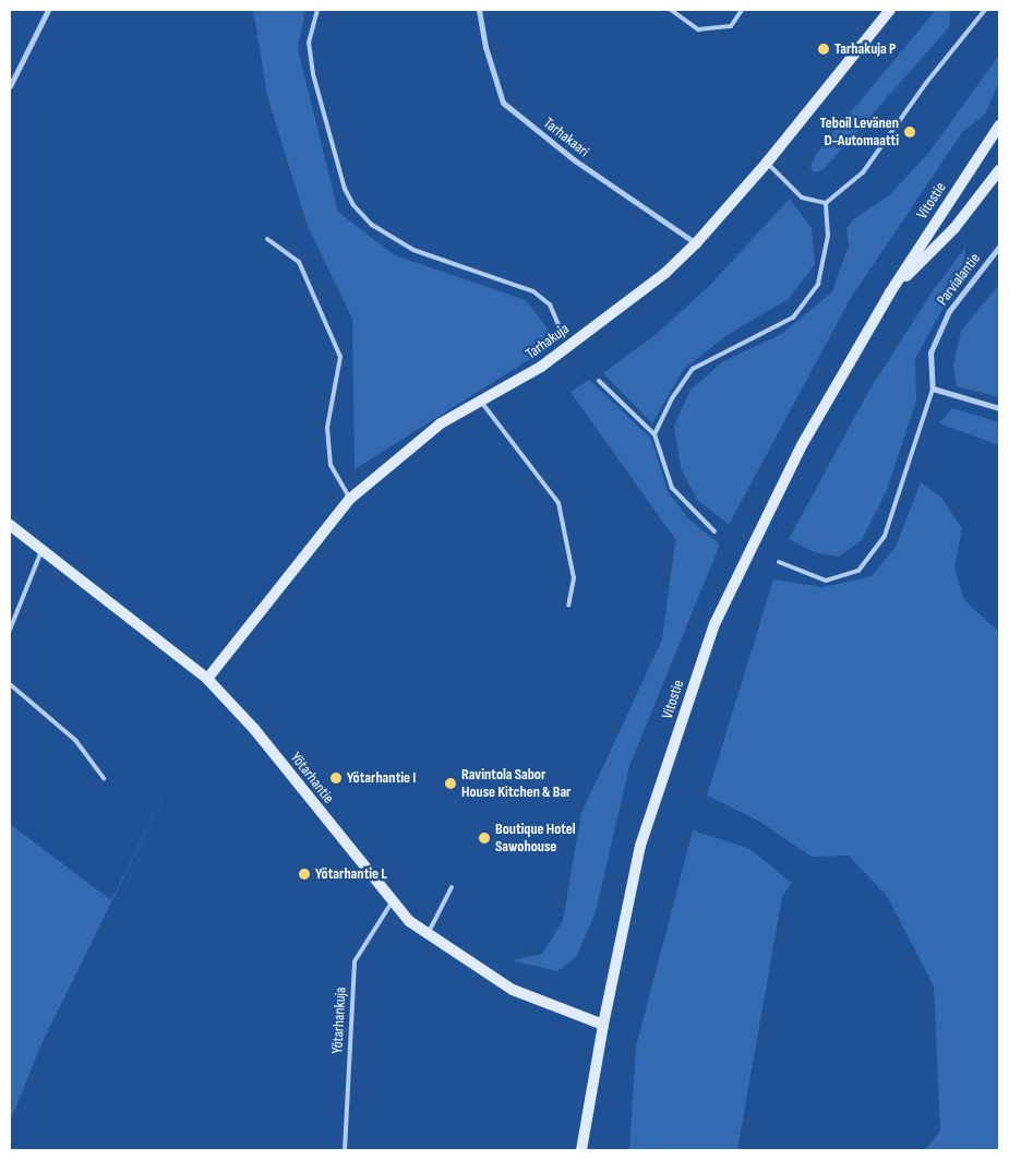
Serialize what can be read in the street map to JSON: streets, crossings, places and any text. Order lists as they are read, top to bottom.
{
  "streets": {
    "street": [
      "Tarhakaari",
      "Vitostie",
      "Parvialantie",
      "Tarhakuja",
      "Yötarhantie"
    ],
    "lane": ["Yötarhankuja"]
  },
  "crossings": [
    ["Tarhakaari", "Tarhakuja"],
    ["Vitostie", "Yötarhantie"],
    ["Tarhakuja", "Yötarhantie"],
    ["Yötarhantie", "Yötarhankuja"]
  ],
  "places": [
    "Tarhakuja P",
    "Teboil Levänen D-Automaatti",
    "Yötarhantie I",
    "Ravintola Sabor House Kitchen & Bar",
    "Boutique Hotel Sawohouse",
    "Yötarhantie L"
  ]
}
